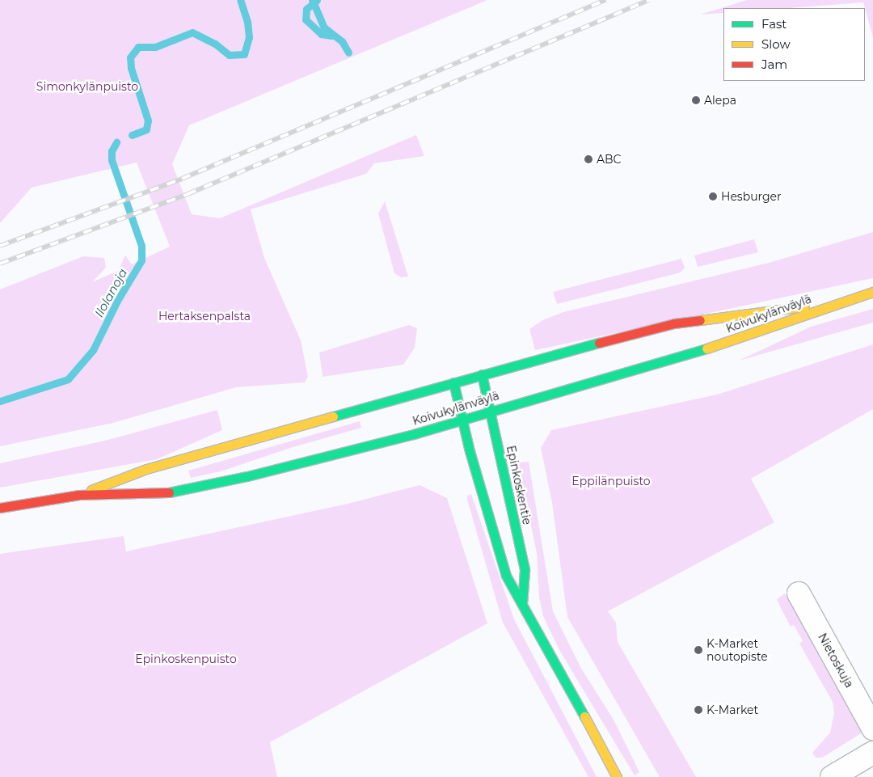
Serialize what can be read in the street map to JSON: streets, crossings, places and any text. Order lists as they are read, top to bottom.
{
  "streets": {
    "main road": ["Koivukylänväylä", "Epinkoskentie"],
    "street": ["Nietoskuja"]
  },
  "crossings": [
    ["Koivukylänväylä", "Epinkoskentie"]
  ],
  "water": ["Ilolanoja"],
  "parks": [
    "Simonkylänpuisto",
    "Hertaksenpalsta",
    "Eppilänpuisto",
    "Epinkoskenpuisto"
  ],
  "places": [
    "Alepa",
    "ABC",
    "Hesburger",
    "K-Market noutopiste",
    "K-Market"
  ],
  "legend": ["Fast", "Slow", "Jam"]
}
